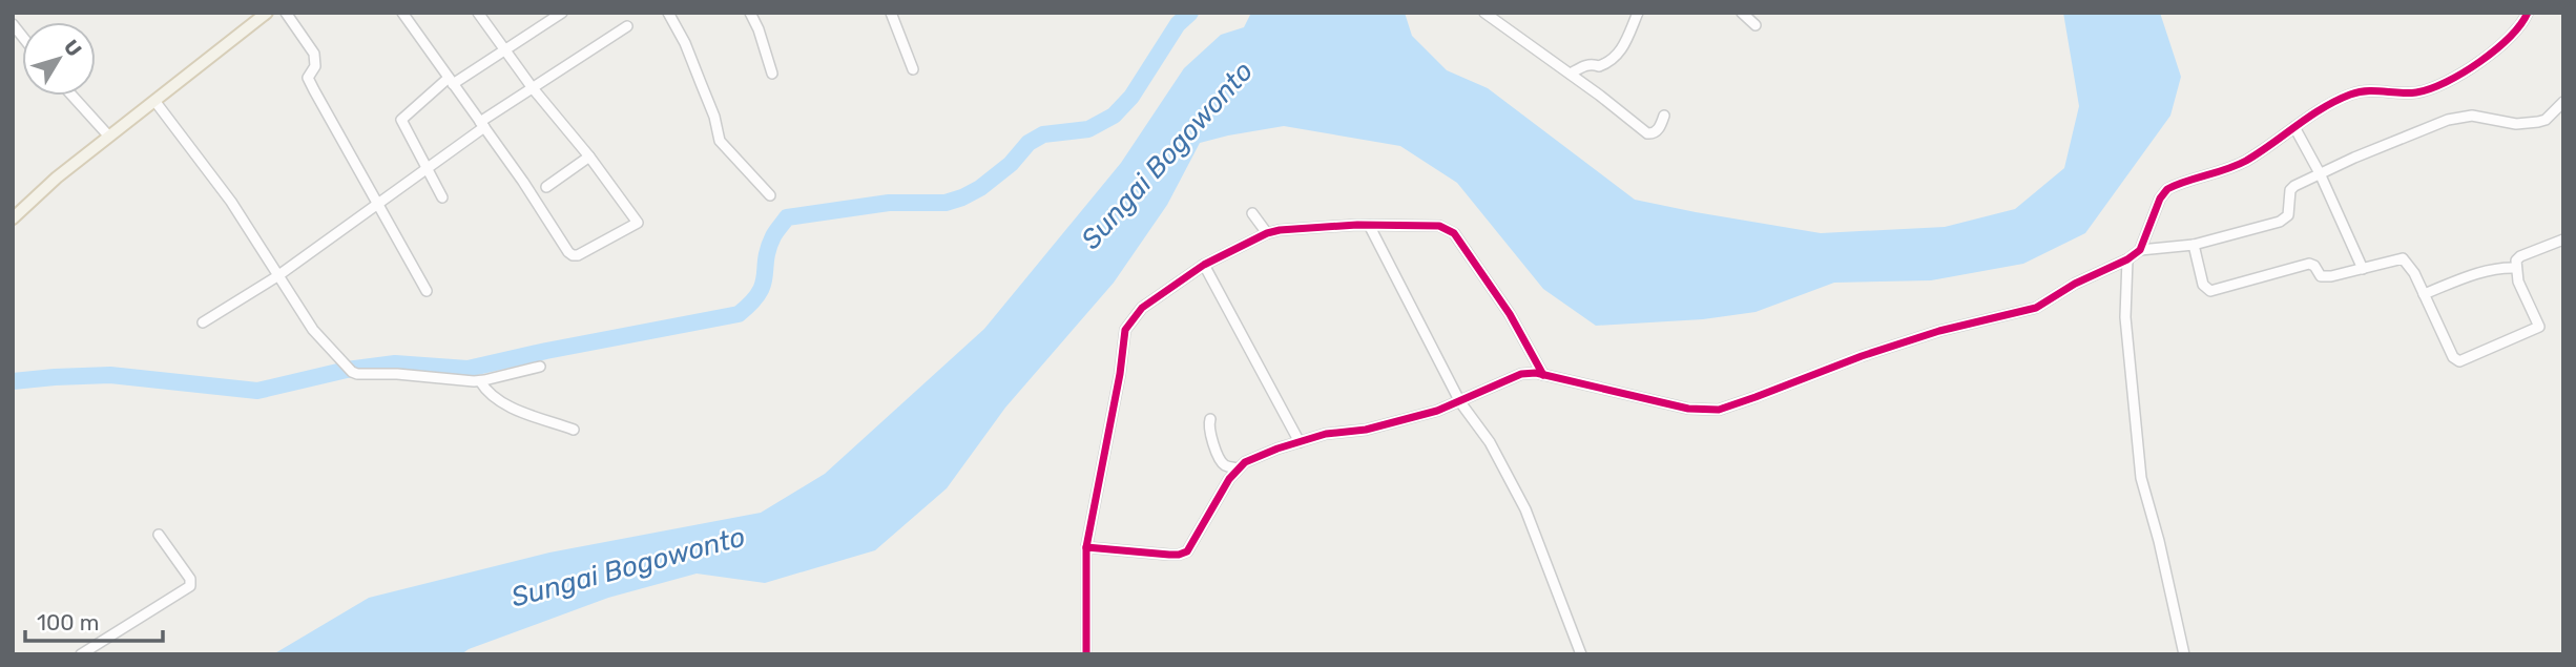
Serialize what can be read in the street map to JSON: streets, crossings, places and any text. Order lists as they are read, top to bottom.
{
  "water": ["Sungai Bogowonto"],
  "scale_bar": "100 m",
  "north": "top right"
}
